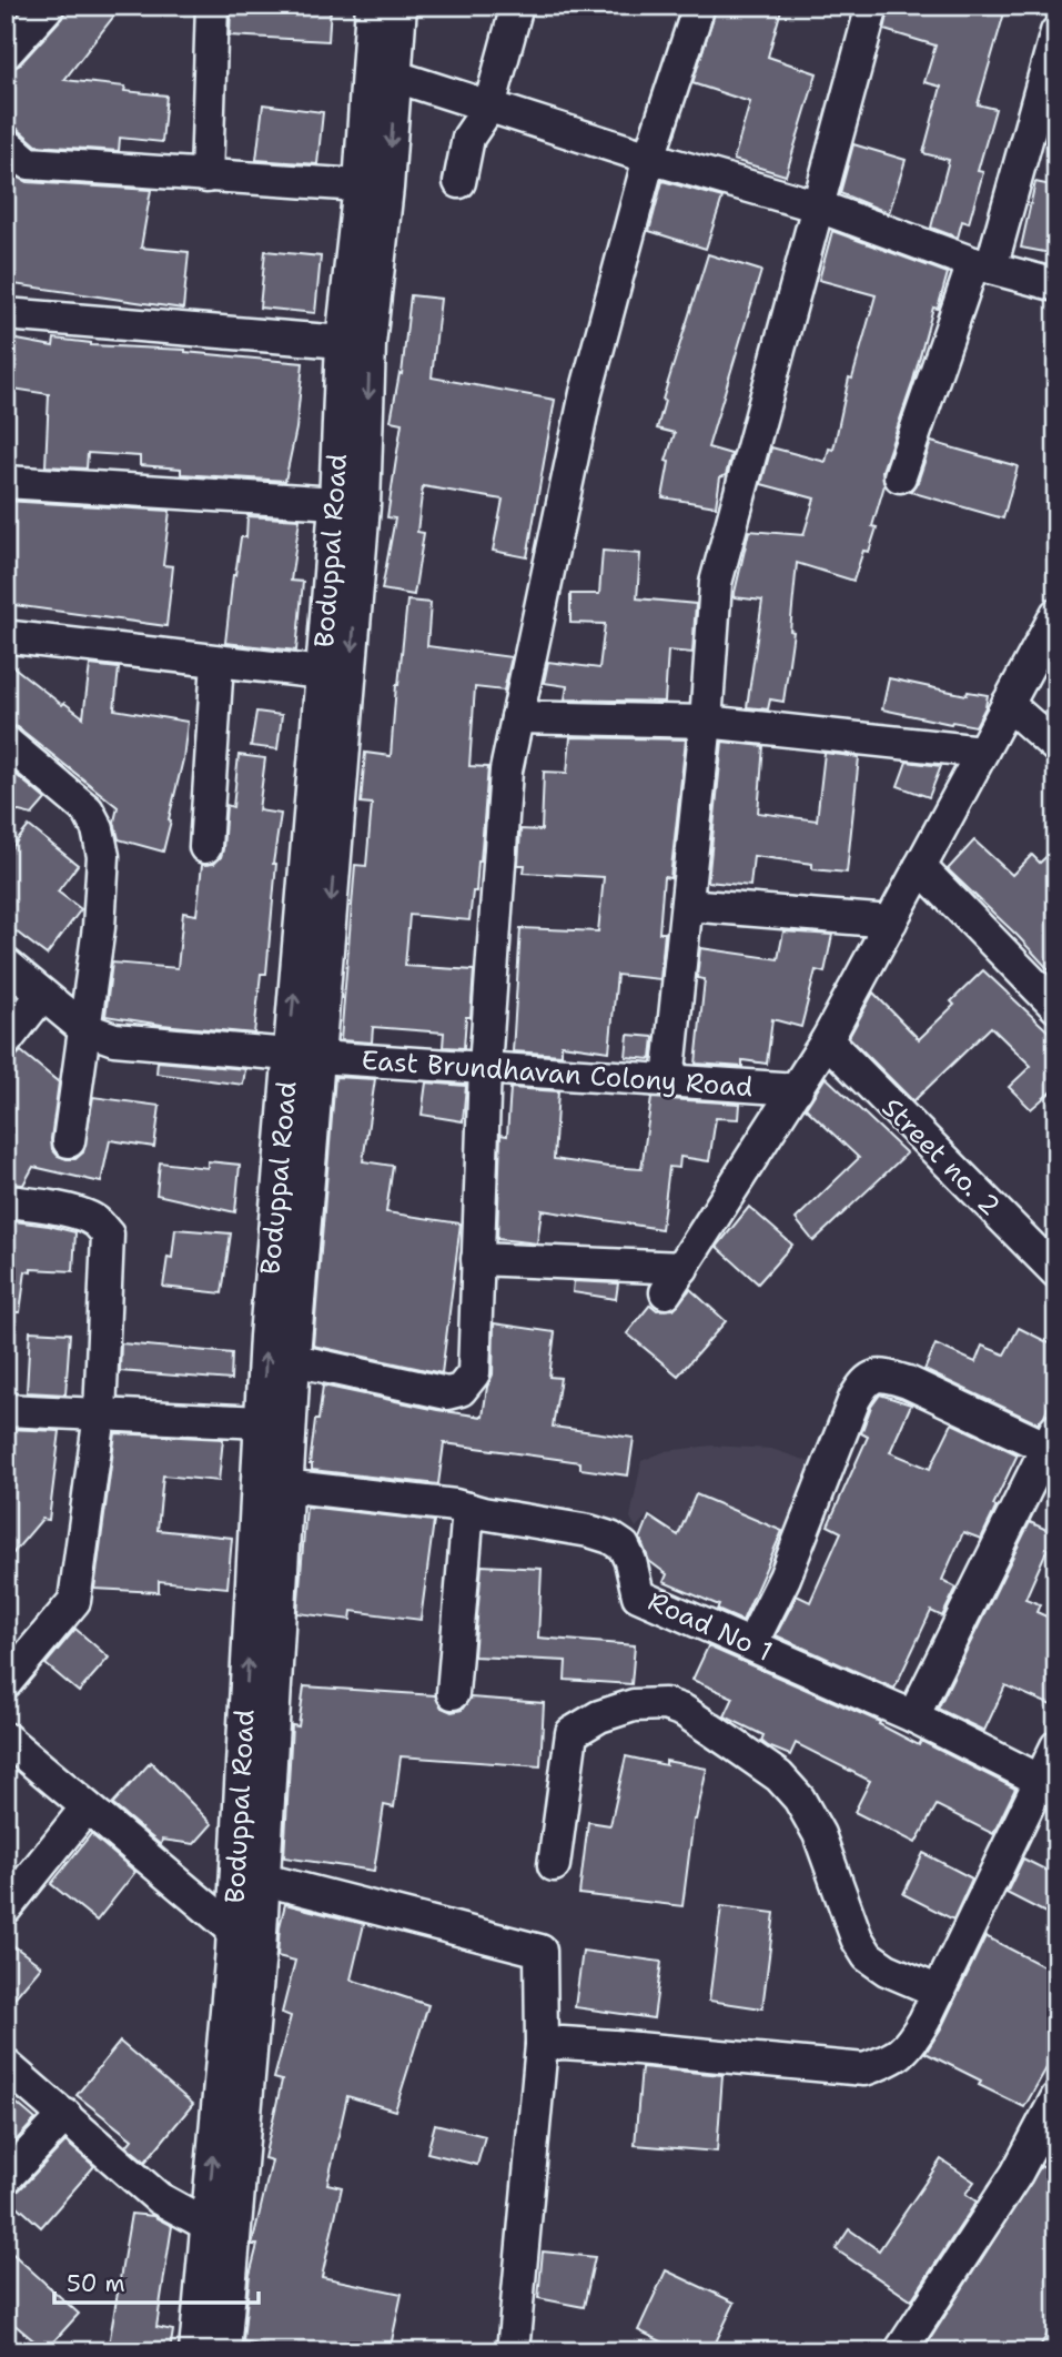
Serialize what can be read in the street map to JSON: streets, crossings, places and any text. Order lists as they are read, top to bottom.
{
  "streets": {
    "street": [
      "Boduppal Road",
      "East Brundhavan Colony Road",
      "Street no. 2",
      "Road No 1"
    ]
  },
  "crossings": [
    ["Boduppal Road", "East Brundhavan Colony Road"],
    ["Boduppal Road", "Road No 1"]
  ],
  "scale_bar": "50 m"
}
